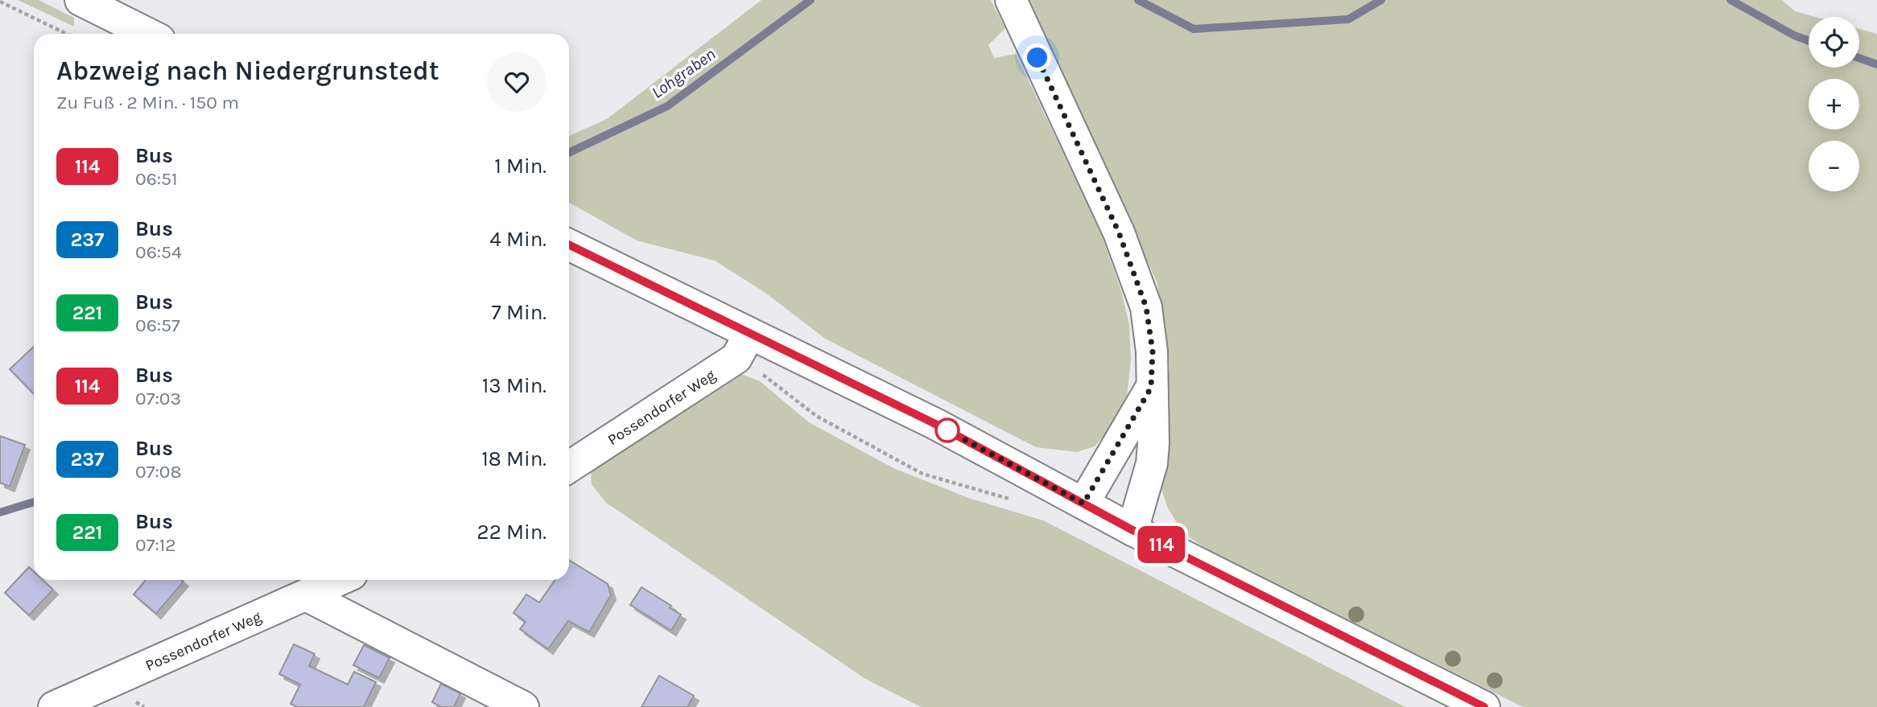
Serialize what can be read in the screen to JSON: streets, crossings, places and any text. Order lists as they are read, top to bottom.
{
  "streets": {
    "street": ["Possendorfer Weg"]
  },
  "water": ["Lohgraben"],
  "lines": ["bus line 114"],
  "page": {
    "on_map": "114",
    "map_buttons": ["+", "−"],
    "heading": ["Abzweig nach Niedergrunstedt", "Zu Fuß · 2 Min. · 150 m"],
    "list": [
      {
        "mark": "114",
        "name": "Bus",
        "note": "06:51",
        "value": "1 Min."
      },
      {
        "mark": "237",
        "name": "Bus",
        "note": "06:54",
        "value": "4 Min."
      },
      {
        "mark": "221",
        "name": "Bus",
        "note": "06:57",
        "value": "7 Min."
      },
      {
        "mark": "114",
        "name": "Bus",
        "note": "07:03",
        "value": "13 Min."
      },
      {
        "mark": "237",
        "name": "Bus",
        "note": "07:08",
        "value": "18 Min."
      },
      {
        "mark": "221",
        "name": "Bus",
        "note": "07:12",
        "value": "22 Min."
      }
    ]
  }
}
